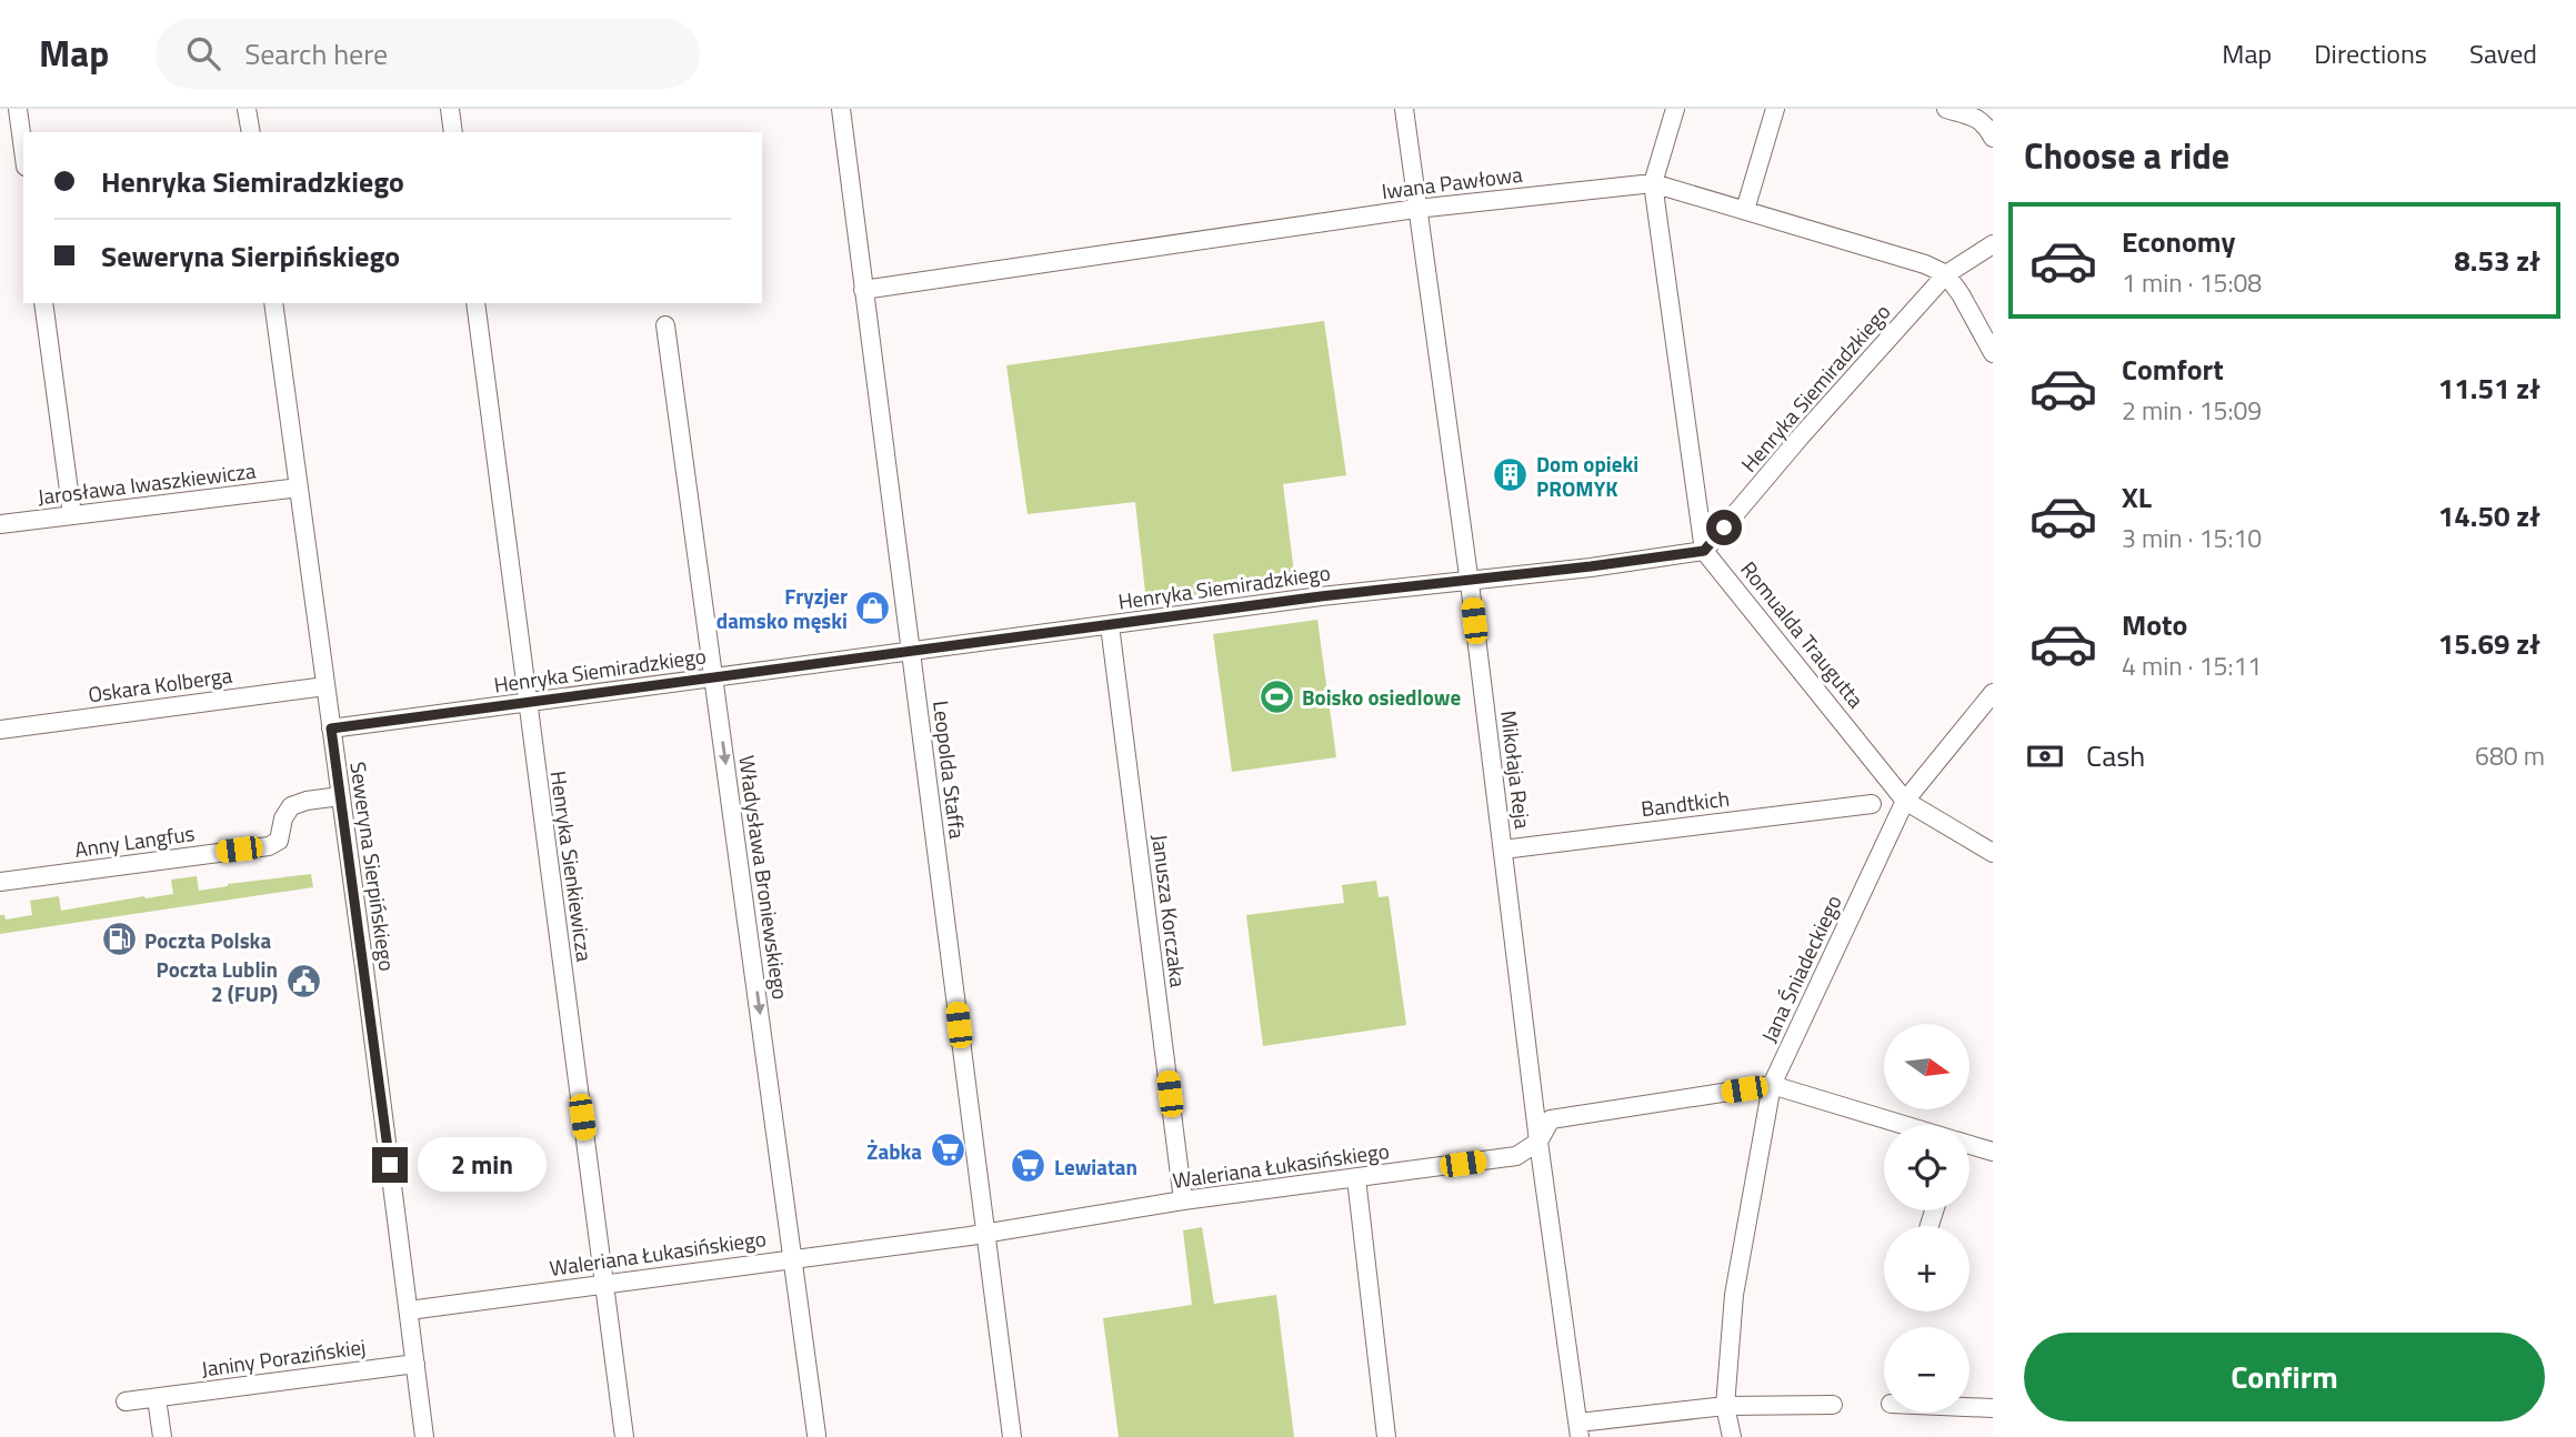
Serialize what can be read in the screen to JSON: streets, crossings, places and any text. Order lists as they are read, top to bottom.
{
  "streets": {
    "street": [
      "Iwana Pawłowa",
      "Henryka Siemiradzkiego",
      "Jarosława Iwaszkiewicza",
      "Romualda Traugutta",
      "Oskara Kolberga",
      "Leopolda Staffa",
      "Mikołaja Reja",
      "Bandtkich",
      "Anny Langfus",
      "Seweryna Sierpińskiego",
      "Henryka Sienkiewicza",
      "Władysława Broniewskiego",
      "Janusza Korczaka",
      "Jana Śniadeckiego",
      "Waleriana Łukasińskiego",
      "Janiny Porazińskiej"
    ]
  },
  "crossings": [
    ["Iwana Pawłowa", "Henryka Siemiradzkiego"],
    ["Iwana Pawłowa", "Leopolda Staffa"],
    ["Iwana Pawłowa", "Mikołaja Reja"],
    ["Henryka Siemiradzkiego", "Romualda Traugutta"],
    ["Henryka Siemiradzkiego", "Leopolda Staffa"],
    ["Henryka Siemiradzkiego", "Mikołaja Reja"],
    ["Henryka Siemiradzkiego", "Seweryna Sierpińskiego"],
    ["Henryka Siemiradzkiego", "Henryka Sienkiewicza"],
    ["Henryka Siemiradzkiego", "Władysława Broniewskiego"],
    ["Henryka Siemiradzkiego", "Janusza Korczaka"],
    ["Jarosława Iwaszkiewicza", "Seweryna Sierpińskiego"],
    ["Romualda Traugutta", "Jana Śniadeckiego"],
    ["Oskara Kolberga", "Seweryna Sierpińskiego"],
    ["Leopolda Staffa", "Waleriana Łukasińskiego"],
    ["Mikołaja Reja", "Bandtkich"],
    ["Mikołaja Reja", "Waleriana Łukasińskiego"],
    ["Anny Langfus", "Seweryna Sierpińskiego"],
    ["Seweryna Sierpińskiego", "Waleriana Łukasińskiego"],
    ["Seweryna Sierpińskiego", "Janiny Porazińskiej"],
    ["Henryka Sienkiewicza", "Waleriana Łukasińskiego"],
    ["Władysława Broniewskiego", "Waleriana Łukasińskiego"],
    ["Janusza Korczaka", "Waleriana Łukasińskiego"],
    ["Jana Śniadeckiego", "Waleriana Łukasińskiego"]
  ],
  "one_way": ["Władysława Broniewskiego"],
  "places": {
    "building": ["Dom opieki PROMYK"],
    "shop": ["Fryzjer damsko męski"],
    "sports": ["Boisko osiedlowe"],
    "fuel station": ["Poczta Polska"],
    "public building": ["Poczta Lublin 2 (FUP)"],
    "supermarket": ["Żabka", "Lewiatan"]
  },
  "north": "right",
  "page": {
    "header": "Map",
    "search": "Search here",
    "nav": ["Map", "Directions", "Saved"],
    "heading": "Choose a ride",
    "banner": ["Henryka Siemiradzkiego", "Seweryna Sierpińskiego"],
    "list": [
      {
        "name": "Economy",
        "note": "1 min · 15:08",
        "value": "8.53 zł"
      },
      {
        "name": "Comfort",
        "note": "2 min · 15:09",
        "value": "11.51 zł"
      },
      {
        "name": "XL",
        "note": "3 min · 15:10",
        "value": "14.50 zł"
      },
      {
        "name": "Moto",
        "note": "4 min · 15:11",
        "value": "15.69 zł"
      }
    ],
    "pay": ["Cash", "680 m"],
    "map_buttons": ["+", "−"],
    "bubble": "2 min",
    "buttons": "Confirm"
  }
}
